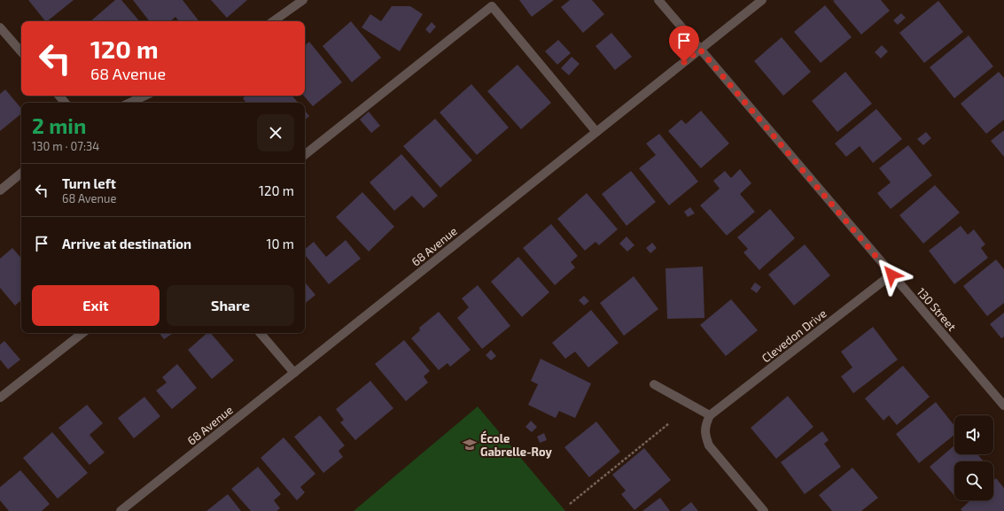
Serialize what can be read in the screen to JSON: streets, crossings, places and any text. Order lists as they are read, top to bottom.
{
  "streets": {
    "street": ["68 Avenue", "130 Street", "Clevedon Drive"]
  },
  "crossings": [
    ["68 Avenue", "130 Street"],
    ["130 Street", "Clevedon Drive"]
  ],
  "places": {
    "school or university": ["École Gabrelle-Roy"]
  },
  "page": {
    "turn": ["120 m", "68 Avenue"],
    "heading": ["2 min", "130 m · 07:34"],
    "list": [
      {
        "name": "Turn left",
        "note": "68 Avenue",
        "value": "120 m"
      },
      {
        "name": "Arrive at destination",
        "value": "10 m"
      }
    ],
    "buttons": ["Exit", "Share"]
  }
}
